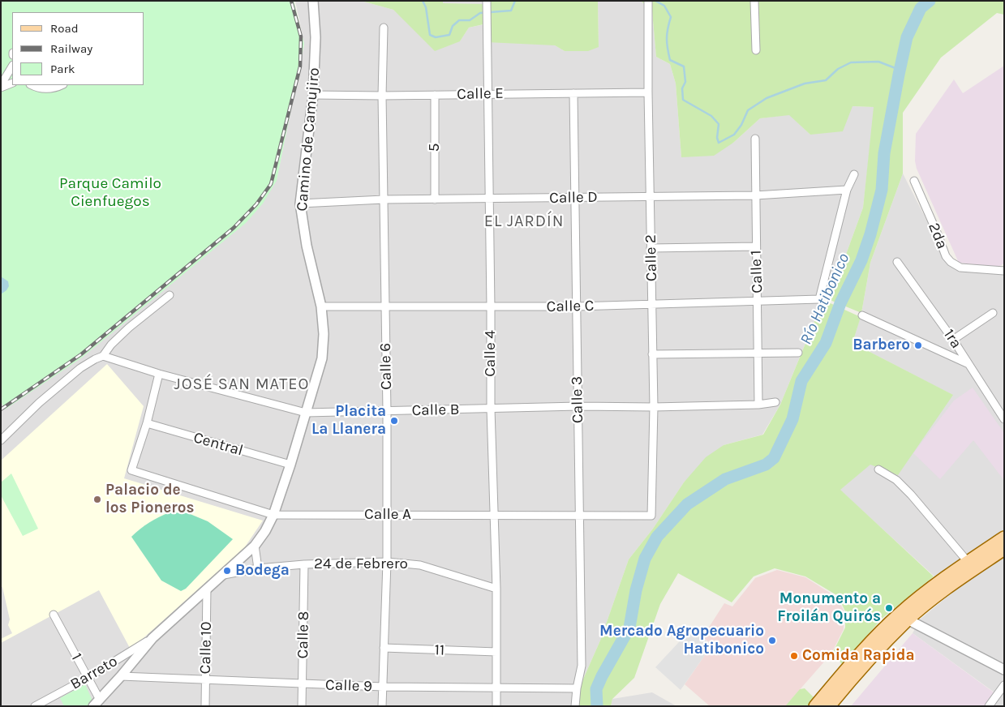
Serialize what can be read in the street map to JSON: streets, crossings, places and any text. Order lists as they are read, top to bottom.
{
  "streets": {
    "street": [
      "Calle E",
      "Camino de Camujiro",
      "5",
      "Calle D",
      "2da",
      "Calle 2",
      "Calle 1",
      "Calle C",
      "1ra",
      "Calle 4",
      "Calle 6",
      "Calle 3",
      "Calle B",
      "Central",
      "Calle A",
      "24 de Febrero",
      "Calle 8",
      "Calle 10",
      "11",
      "1",
      "Barreto",
      "Calle 9"
    ]
  },
  "crossings": [
    ["Calle E", "Camino de Camujiro"],
    ["Calle E", "5"],
    ["Calle E", "Calle 2"],
    ["Calle E", "Calle 4"],
    ["Calle E", "Calle 6"],
    ["Calle E", "Calle 3"],
    ["Camino de Camujiro", "Calle D"],
    ["Camino de Camujiro", "Calle C"],
    ["Camino de Camujiro", "Calle B"],
    ["Camino de Camujiro", "Central"],
    ["Camino de Camujiro", "Calle A"],
    ["Camino de Camujiro", "24 de Febrero"],
    ["Camino de Camujiro", "Calle 10"],
    ["Camino de Camujiro", "1"],
    ["Camino de Camujiro", "Barreto"],
    ["Camino de Camujiro", "Calle 9"],
    ["5", "Calle D"],
    ["Calle D", "Calle 2"],
    ["Calle D", "Calle 1"],
    ["Calle D", "Calle C"],
    ["Calle D", "Calle 4"],
    ["Calle D", "Calle 6"],
    ["Calle D", "Calle 3"],
    ["Calle 2", "Calle C"],
    ["Calle 2", "Calle B"],
    ["Calle 2", "Calle A"],
    ["Calle 1", "Calle C"],
    ["Calle 1", "Calle B"],
    ["Calle C", "Calle 4"],
    ["Calle C", "Calle 6"],
    ["Calle C", "Calle 3"],
    ["Calle 4", "Calle B"],
    ["Calle 4", "Calle A"],
    ["Calle 4", "24 de Febrero"],
    ["Calle 4", "11"],
    ["Calle 4", "Calle 9"],
    ["Calle 6", "Calle B"],
    ["Calle 6", "Calle A"],
    ["Calle 6", "24 de Febrero"],
    ["Calle 6", "11"],
    ["Calle 6", "Calle 9"],
    ["Calle 3", "Calle B"],
    ["Calle 3", "Calle A"],
    ["Calle 3", "Calle 9"],
    ["Central", "Calle A"],
    ["24 de Febrero", "Calle 8"],
    ["Calle 8", "Calle 9"],
    ["Calle 10", "Calle 9"],
    ["1", "Barreto"]
  ],
  "districts": ["EL JARDÍN", "JOSÉ SAN MATEO"],
  "water": ["Río Hatibonico"],
  "parks": ["Parque Camilo Cienfuegos"],
  "places": [
    "Barbero",
    "Placita La Llanera",
    "Palacio de los Pioneros",
    "Bodega",
    "Monumento a Froilán Quirós",
    "Mercado Agropecuario Hatibonico",
    "Comida Rapida"
  ],
  "legend": ["Road", "Railway", "Park"]
}
